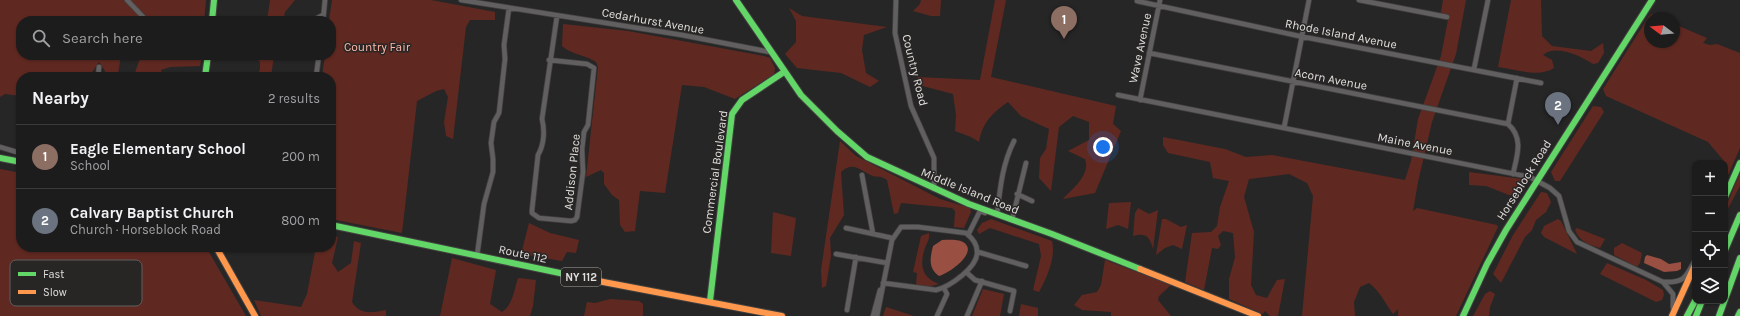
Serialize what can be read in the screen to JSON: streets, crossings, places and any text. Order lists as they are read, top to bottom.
{
  "streets": {
    "main road": [
      "Commercial Boulevard",
      "Horseblock Road",
      "Middle Island Road",
      "Route 112",
      "NY 112"
    ],
    "street": [
      "Cedarhurst Avenue",
      "Rhode Island Avenue",
      "Wave Avenue",
      "Country Road",
      "Acorn Avenue",
      "Maine Avenue",
      "Addison Place"
    ]
  },
  "crossings": [
    ["Cedarhurst Avenue", "Addison Place"],
    ["Cedarhurst Avenue", "Middle Island Road"],
    ["Rhode Island Avenue", "Wave Avenue"],
    ["Wave Avenue", "Acorn Avenue"],
    ["Wave Avenue", "Maine Avenue"],
    ["Country Road", "Middle Island Road"],
    ["Maine Avenue", "Horseblock Road"],
    ["Commercial Boulevard", "Middle Island Road"],
    ["Commercial Boulevard", "Route 112"]
  ],
  "parks": ["Country Fair"],
  "legend": ["Fast", "Slow"],
  "north": "left",
  "page": {
    "pins": ["1", "2"],
    "search": "Search here",
    "heading": ["Nearby", "2 results"],
    "list": [
      {
        "mark": "1",
        "name": "Eagle Elementary School",
        "note": "School",
        "value": "200 m"
      },
      {
        "mark": "2",
        "name": "Calvary Baptist Church",
        "note": "Church · Horseblock Road",
        "value": "800 m"
      }
    ],
    "map_buttons": ["+", "−"]
  }
}
